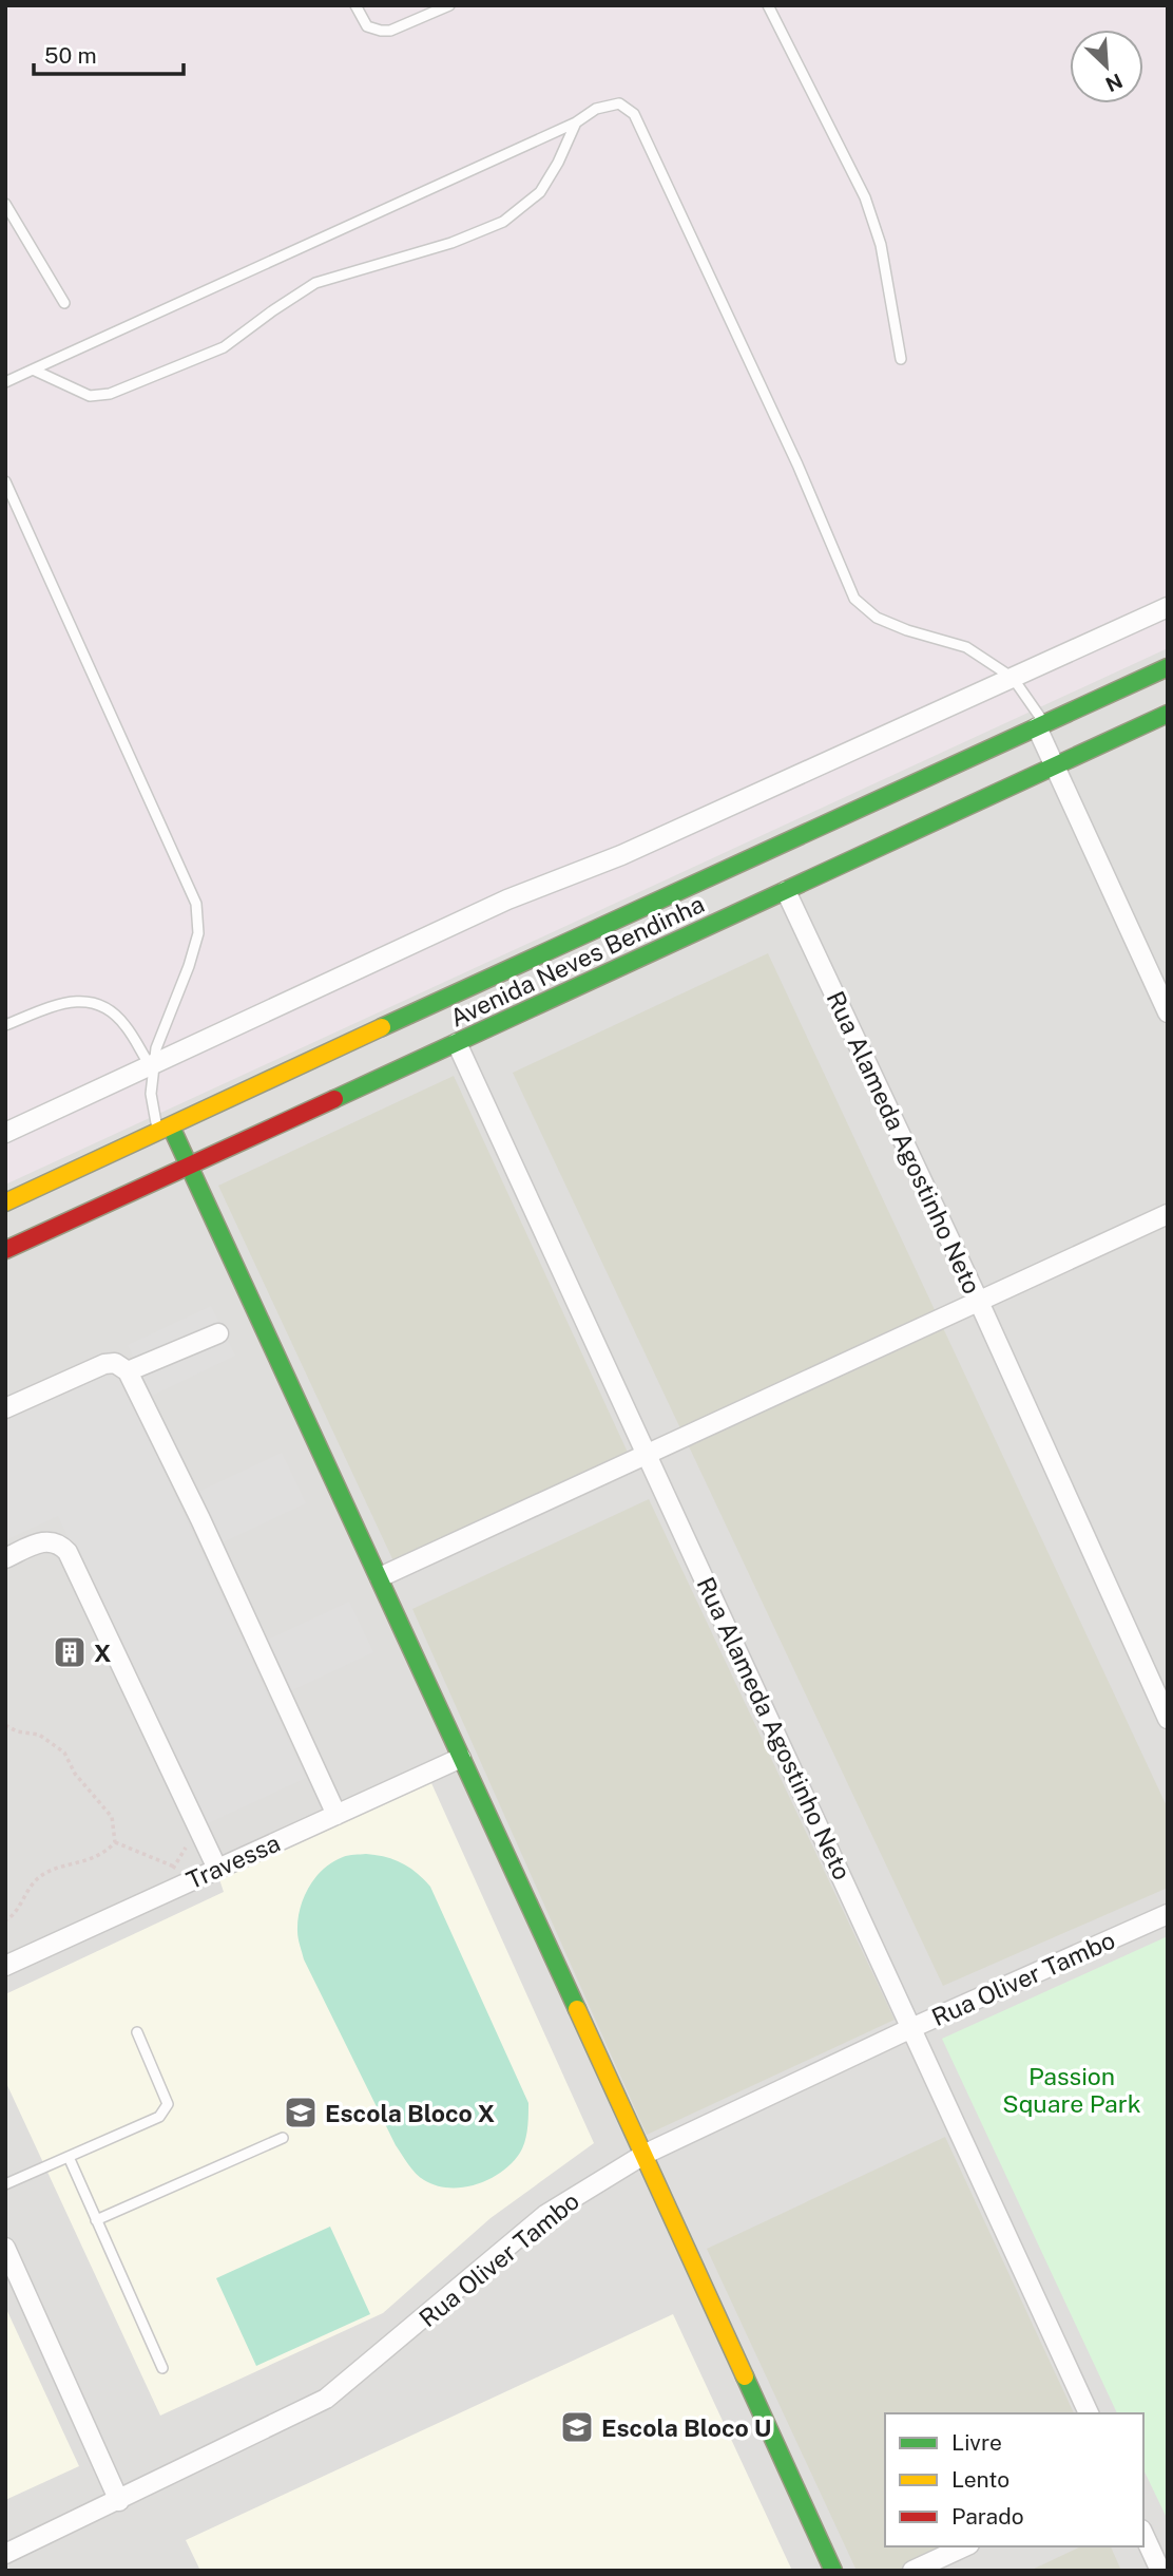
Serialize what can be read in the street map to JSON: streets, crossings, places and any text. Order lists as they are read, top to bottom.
{
  "streets": {
    "street": [
      "Avenida Neves Bendinha",
      "Rua Alameda Agostinho Neto",
      "Travessa",
      "Rua Oliver Tambo"
    ]
  },
  "crossings": [
    ["Avenida Neves Bendinha", "Rua Alameda Agostinho Neto"],
    ["Rua Alameda Agostinho Neto", "Rua Oliver Tambo"]
  ],
  "parks": ["Passion Square Park"],
  "places": {
    "building": ["X"],
    "school or university": ["Escola Bloco X", "Escola Bloco U"]
  },
  "legend": ["Livre", "Lento", "Parado"],
  "scale_bar": "50 m",
  "north": "bottom right"
}
